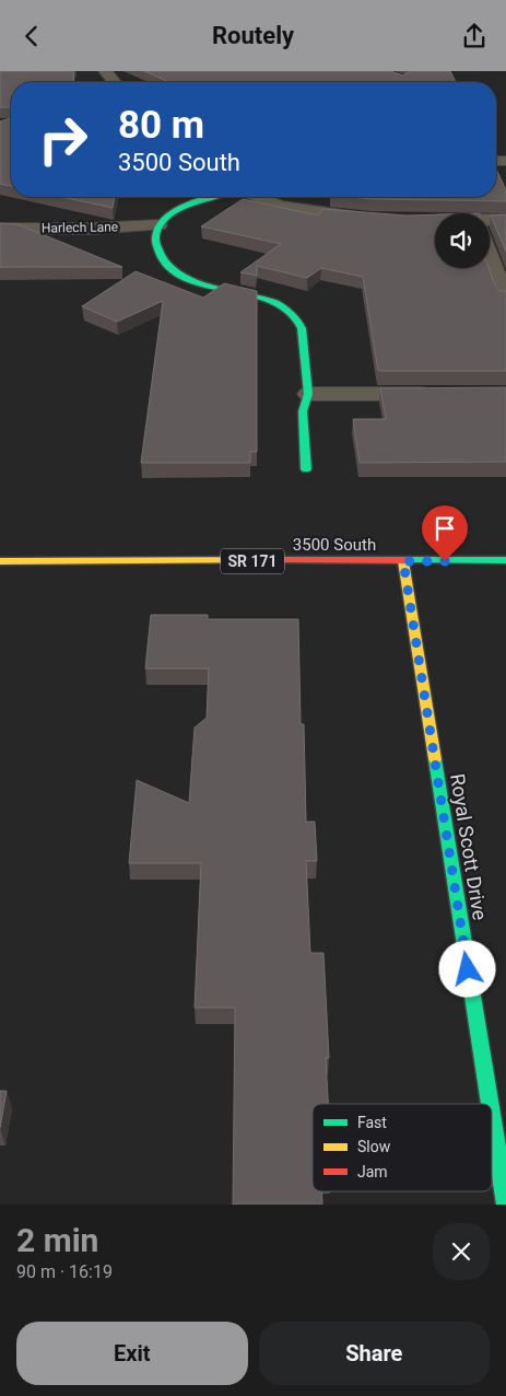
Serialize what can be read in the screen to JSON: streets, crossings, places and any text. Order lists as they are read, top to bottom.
{
  "streets": {
    "street": [
      "Harlech Lane",
      "3500 South",
      "SR 171",
      "Royal Scott Drive"
    ]
  },
  "crossings": [
    ["3500 South", "Royal Scott Drive"]
  ],
  "legend": ["Fast", "Slow", "Jam"],
  "page": {
    "header": "Routely",
    "turn": ["80 m", "3500 South"],
    "heading": ["2 min", "90 m · 16:19"],
    "buttons": ["Exit", "Share"]
  }
}
